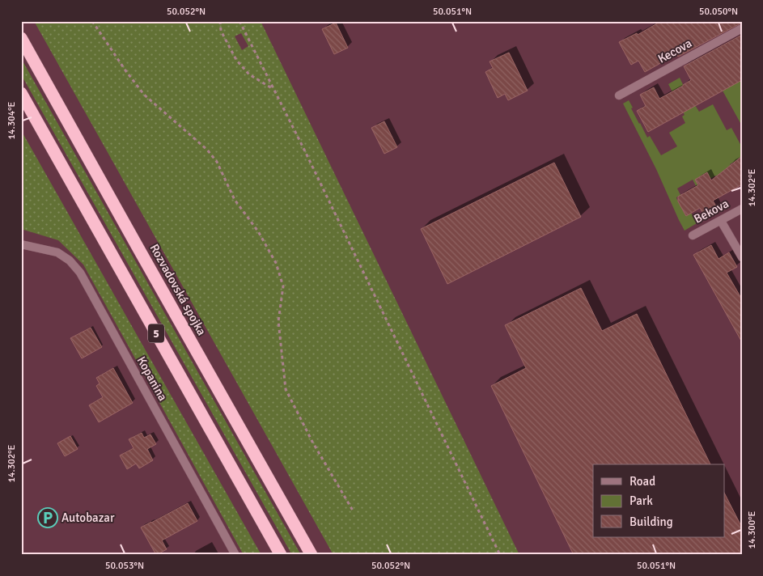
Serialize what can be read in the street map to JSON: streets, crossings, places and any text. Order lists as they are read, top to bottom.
{
  "streets": {
    "highway": ["Rozvadovská spojka", "5"],
    "street": ["Kecova", "Bekova", "Kopanina"]
  },
  "places": {
    "parking": ["Autobazar"]
  },
  "legend": ["Road", "Park", "Building"],
  "coordinates": [
    "50.052°N",
    "50.051°N",
    "50.050°N",
    "14.304°E",
    "14.302°E",
    "14.300°E",
    "50.053°N"
  ]
}
